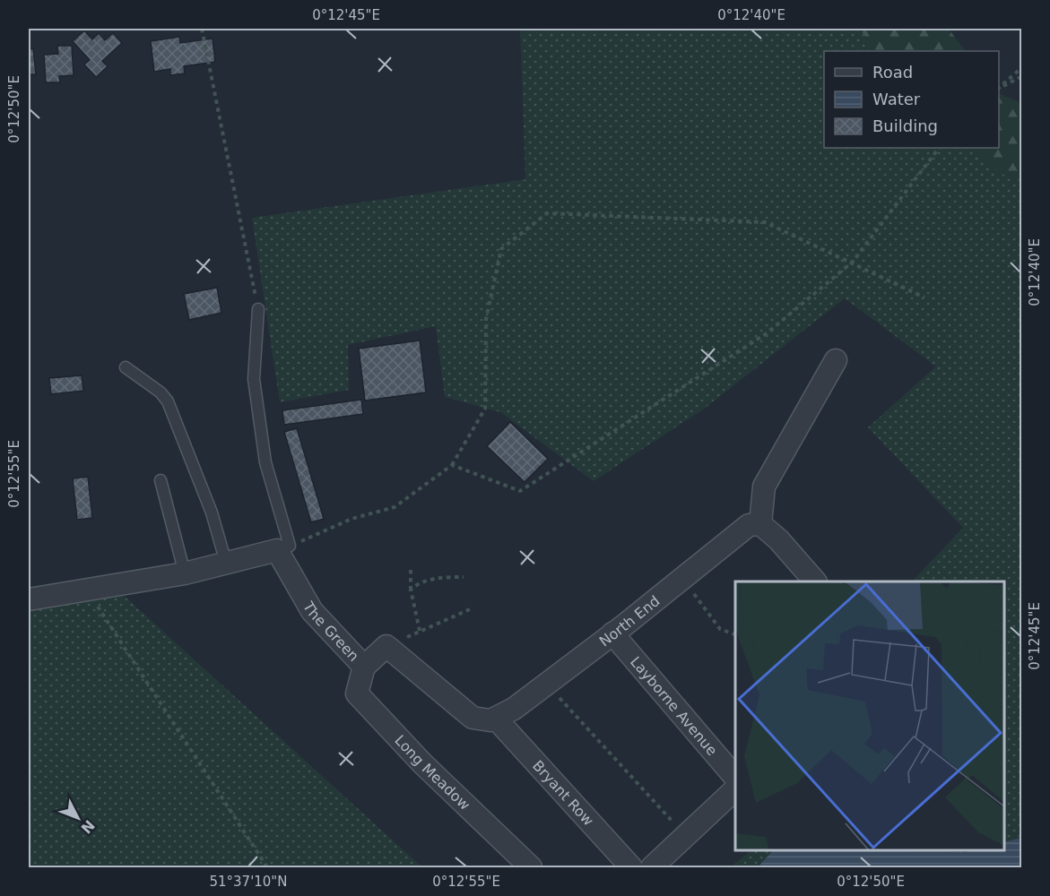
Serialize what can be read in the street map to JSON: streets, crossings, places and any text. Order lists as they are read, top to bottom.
{
  "streets": {
    "street": [
      "North End",
      "The Green",
      "Layborne Avenue",
      "Long Meadow",
      "Bryant Row"
    ]
  },
  "crossings": [
    ["North End", "Layborne Avenue"],
    ["North End", "Bryant Row"],
    ["The Green", "Long Meadow"]
  ],
  "legend": ["Road", "Water", "Building"],
  "north": "bottom right",
  "coordinates": [
    "0°12'45\"E",
    "0°12'40\"E",
    "0°12'50\"E",
    "0°12'55\"E",
    "51°37'10\"N"
  ]
}
